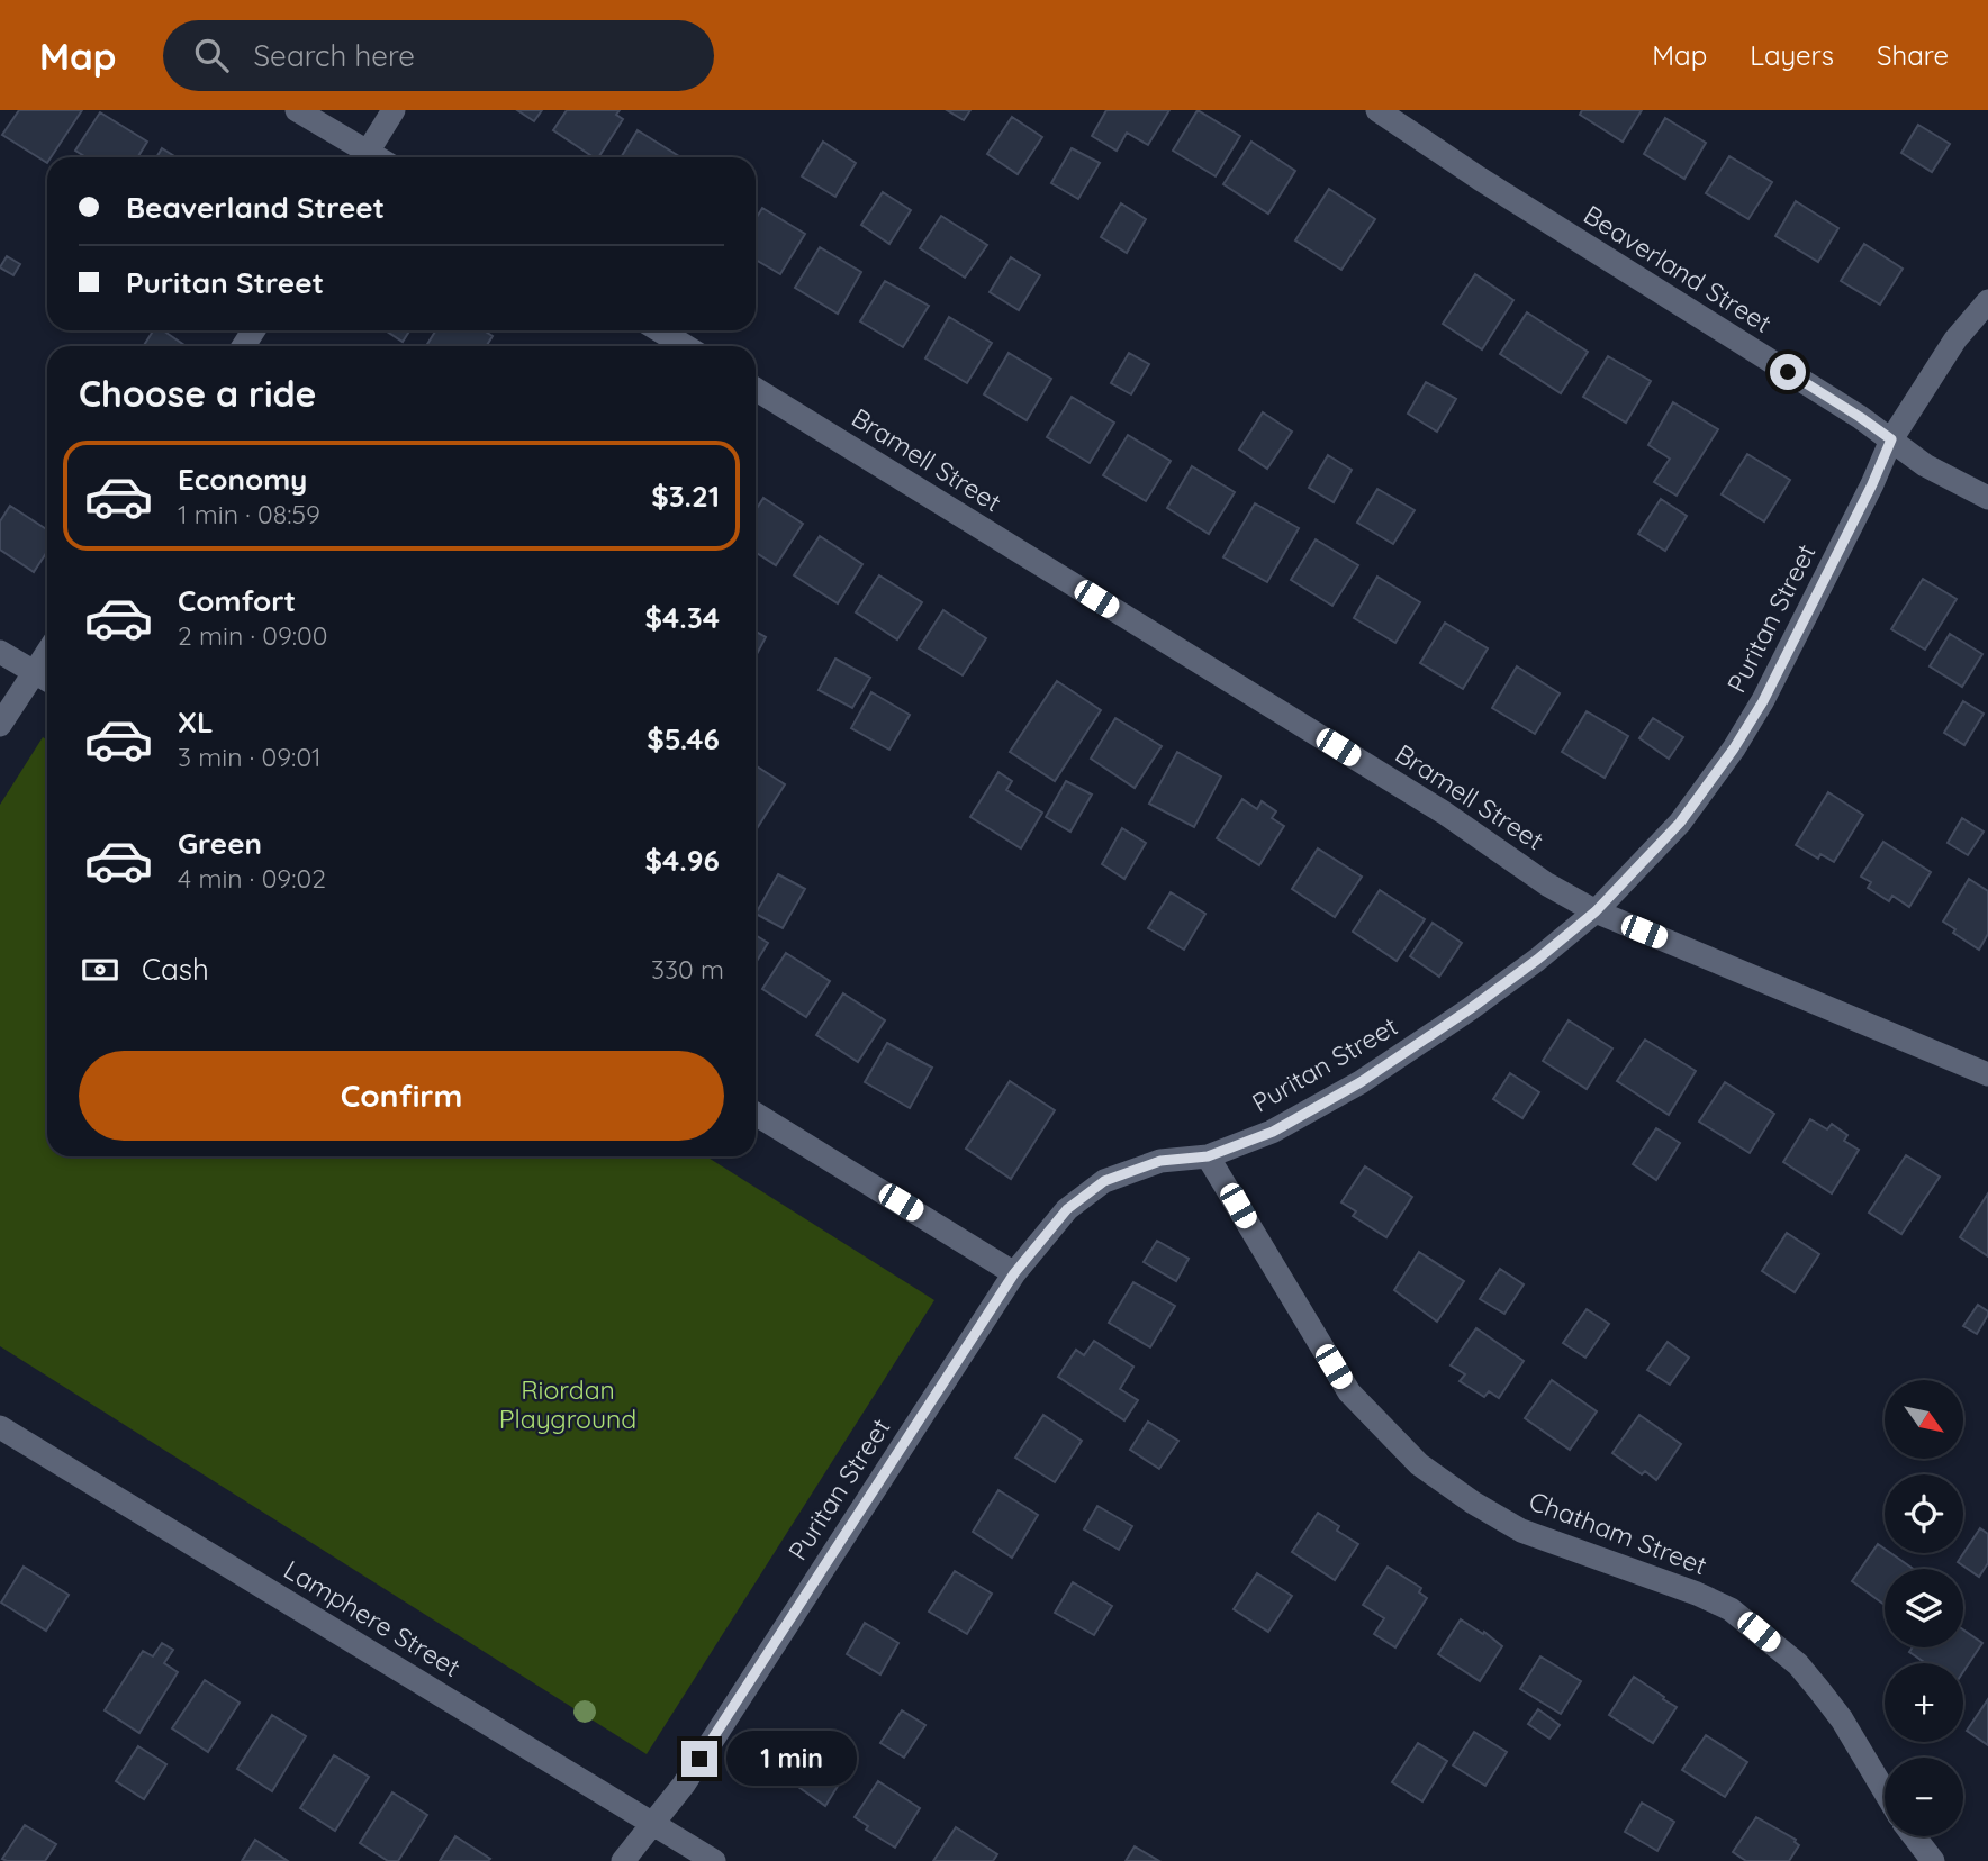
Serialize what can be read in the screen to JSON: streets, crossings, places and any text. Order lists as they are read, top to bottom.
{
  "streets": {
    "street": [
      "Beaverland Street",
      "Bramell Street",
      "Puritan Street",
      "Chatham Street",
      "Lamphere Street"
    ]
  },
  "crossings": [
    ["Beaverland Street", "Puritan Street"],
    ["Bramell Street", "Puritan Street"],
    ["Puritan Street", "Chatham Street"],
    ["Puritan Street", "Lamphere Street"]
  ],
  "parks": ["Riordan Playground"],
  "north": "bottom right",
  "page": {
    "header": "Map",
    "search": "Search here",
    "nav": ["Map", "Layers", "Share"],
    "banner": ["Beaverland Street", "Puritan Street"],
    "heading": "Choose a ride",
    "list": [
      {
        "name": "Economy",
        "note": "1 min · 08:59",
        "value": "$3.21"
      },
      {
        "name": "Comfort",
        "note": "2 min · 09:00",
        "value": "$4.34"
      },
      {
        "name": "XL",
        "note": "3 min · 09:01",
        "value": "$5.46"
      },
      {
        "name": "Green",
        "note": "4 min · 09:02",
        "value": "$4.96"
      }
    ],
    "pay": ["Cash", "330 m"],
    "buttons": "Confirm",
    "map_buttons": ["+", "−"],
    "bubble": "1 min"
  }
}
